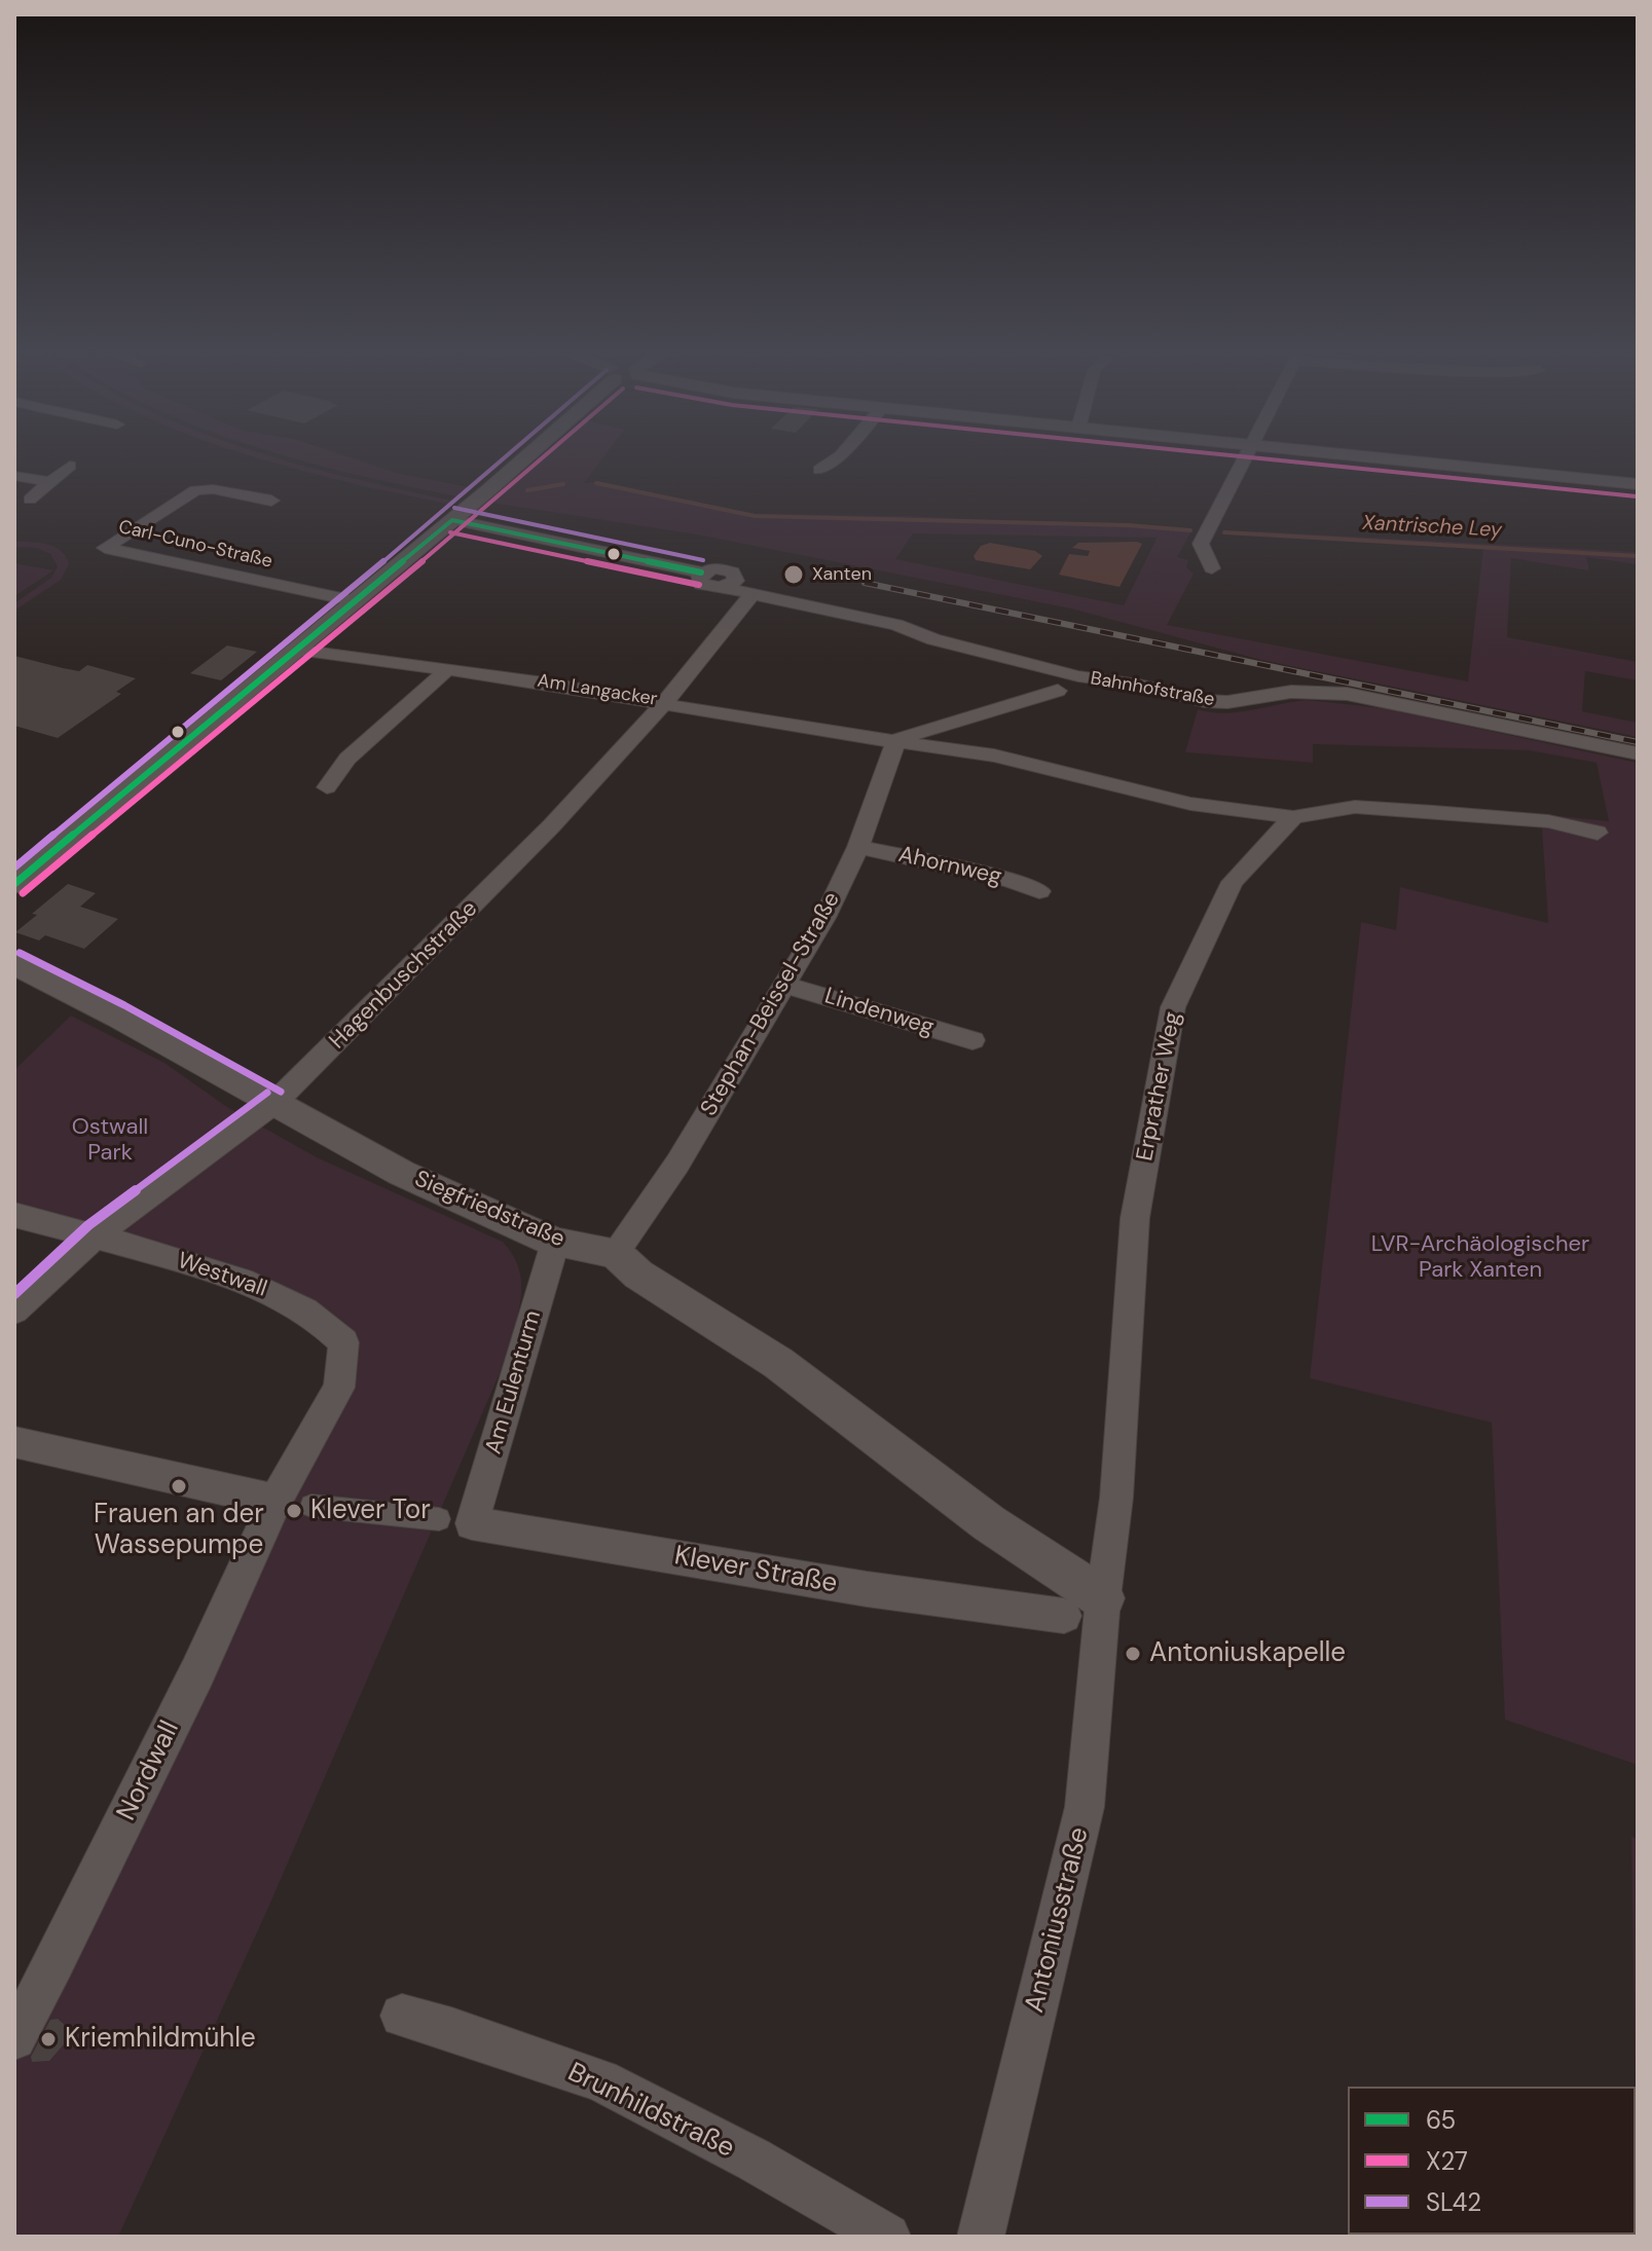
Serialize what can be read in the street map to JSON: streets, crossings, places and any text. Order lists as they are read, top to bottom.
{
  "streets": {
    "street": [
      "Carl-Cuno-Straße",
      "Bahnhofstraße",
      "Am Langacker",
      "Ahornweg",
      "Hagenbuschstraße",
      "Stephan-Beissel-Straße",
      "Lindenweg",
      "Erprather Weg",
      "Siegfriedstraße",
      "Westwall",
      "Am Eulenturm",
      "Klever Straße",
      "Nordwall",
      "Antoniusstraße",
      "Brunhildstraße"
    ]
  },
  "crossings": [
    ["Bahnhofstraße", "Hagenbuschstraße"],
    ["Am Langacker", "Hagenbuschstraße"],
    ["Am Langacker", "Stephan-Beissel-Straße"],
    ["Am Langacker", "Erprather Weg"],
    ["Ahornweg", "Stephan-Beissel-Straße"],
    ["Hagenbuschstraße", "Siegfriedstraße"],
    ["Hagenbuschstraße", "Westwall"],
    ["Stephan-Beissel-Straße", "Lindenweg"],
    ["Stephan-Beissel-Straße", "Siegfriedstraße"],
    ["Erprather Weg", "Antoniusstraße"],
    ["Siegfriedstraße", "Am Eulenturm"],
    ["Westwall", "Klever Straße"],
    ["Westwall", "Nordwall"],
    ["Am Eulenturm", "Klever Straße"],
    ["Klever Straße", "Nordwall"]
  ],
  "water": ["Xantrische Ley"],
  "parks": ["Ostwall Park", "LVR-Archäologischer Park Xanten"],
  "places": [
    "Xanten",
    "Frauen an der Wassepumpe",
    "Klever Tor",
    "Antoniuskapelle",
    "Kriemhildmühle"
  ],
  "lines": ["transit line X27", "transit line SL42", "transit line 65"],
  "legend": ["65", "X27", "SL42"]
}
